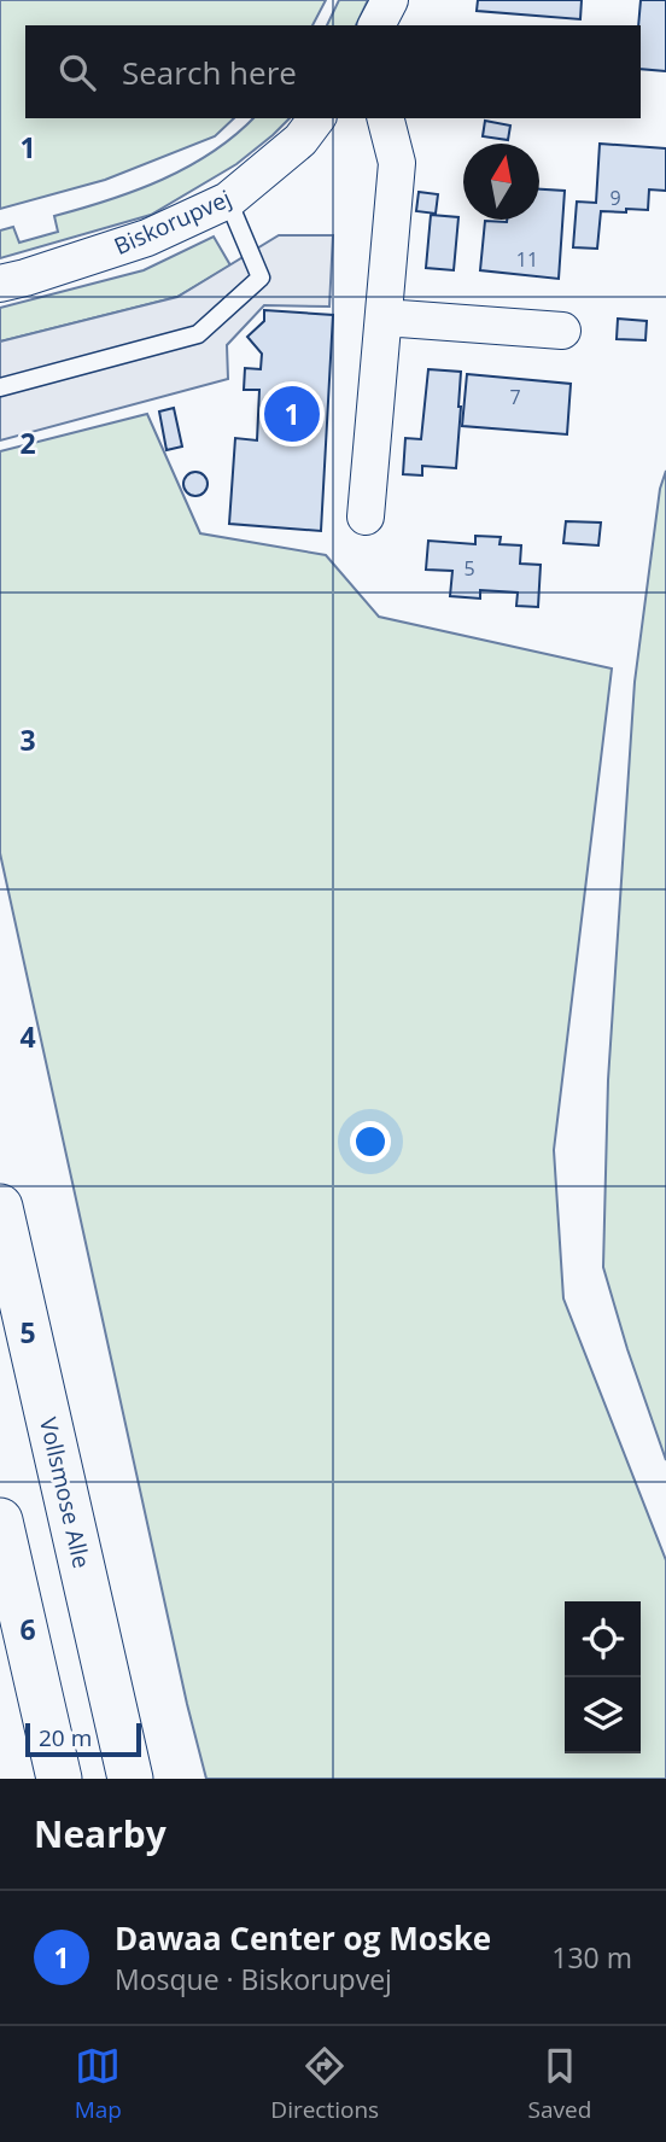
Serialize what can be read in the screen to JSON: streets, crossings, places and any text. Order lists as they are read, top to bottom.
{
  "streets": {
    "street": ["Biskorupvej", "Vollsmose Alle"]
  },
  "house_numbers": [
    "9",
    "11",
    "7",
    "5"
  ],
  "scale_bar": "20 m",
  "north": "top",
  "page": {
    "search": "Search here",
    "pins": "1",
    "scale": "20 m",
    "heading": "Nearby",
    "list": [
      {
        "mark": "1",
        "name": "Dawaa Center og Moske",
        "note": "Mosque · Biskorupvej",
        "value": "130 m"
      }
    ],
    "nav": ["Map", "Directions", "Saved"]
  },
  "grid": {
    "rows": [
      "1",
      "2",
      "3",
      "4",
      "5",
      "6"
    ]
  }
}
